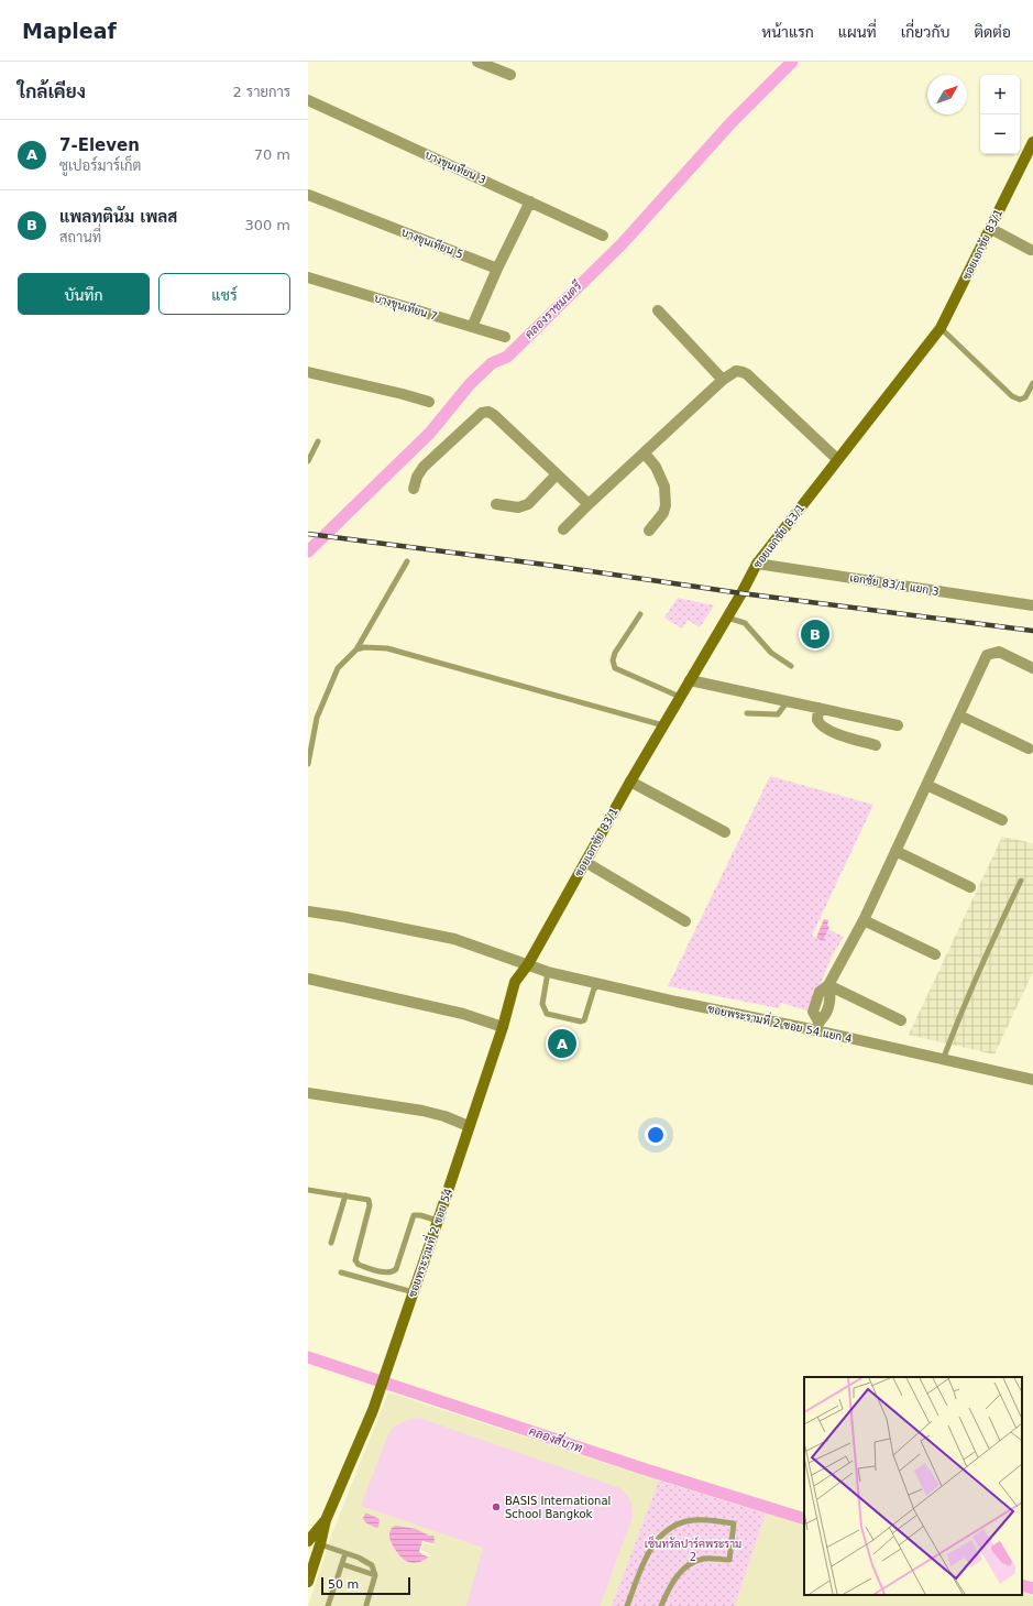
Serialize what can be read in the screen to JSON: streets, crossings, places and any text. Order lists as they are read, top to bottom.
{
  "streets": {
    "street": [
      "บางขุนเทียน 3",
      "บางขุนเทียน 5",
      "ซอยเอกชัย 83/1",
      "บางขุนเทียน 7",
      "เอกชัย 83/1 แยก 3",
      "ซอยพระรามที่ 2 ซอย 54 แยก 4",
      "ซอยพระรามที่ 2 ซอย 54"
    ]
  },
  "crossings": [
    ["ซอยเอกชัย 83/1", "เอกชัย 83/1 แยก 3"],
    ["ซอยเอกชัย 83/1", "ซอยพระรามที่ 2 ซอย 54 แยก 4"],
    ["ซอยเอกชัย 83/1", "ซอยพระรามที่ 2 ซอย 54"],
    ["ซอยพระรามที่ 2 ซอย 54 แยก 4", "ซอยพระรามที่ 2 ซอย 54"]
  ],
  "water": ["คลองราชมนตรี", "คลองสี่บาท"],
  "parks": ["เซ็นทรัลปาร์คพระราม 2"],
  "places": ["BASIS International School Bangkok"],
  "scale_bar": "50 m",
  "north": "top right",
  "page": {
    "header": "Mapleaf",
    "nav": [
      "หน้าแรก",
      "แผนที่",
      "เกี่ยวกับ",
      "ติดต่อ"
    ],
    "heading": ["ใกล้เคียง", "2 รายการ"],
    "map_buttons": ["+", "−"],
    "list": [
      {
        "mark": "A",
        "name": "7-Eleven",
        "note": "ซูเปอร์มาร์เก็ต",
        "value": "70 m"
      },
      {
        "mark": "B",
        "name": "แพลทตินัม เพลส",
        "note": "สถานที่",
        "value": "300 m"
      }
    ],
    "buttons": ["บันทึก", "แชร์"],
    "pins": ["B", "A"],
    "scale": "50 m"
  }
}
